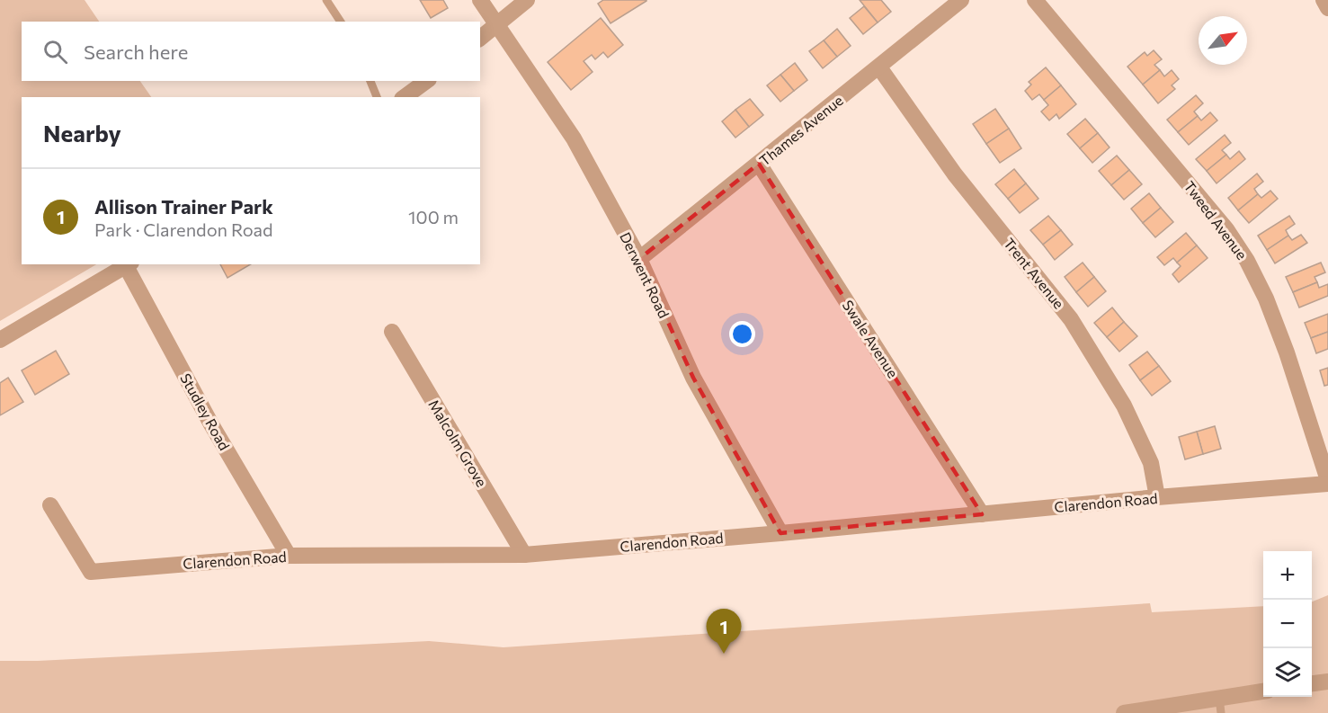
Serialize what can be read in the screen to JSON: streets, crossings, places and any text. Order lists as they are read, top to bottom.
{
  "streets": {
    "street": [
      "Thames Avenue",
      "Tweed Avenue",
      "Trent Avenue",
      "Derwent Road",
      "Swale Avenue",
      "Studley Road",
      "Malcolm Grove",
      "Clarendon Road"
    ]
  },
  "crossings": [
    ["Thames Avenue", "Trent Avenue"],
    ["Thames Avenue", "Derwent Road"],
    ["Thames Avenue", "Swale Avenue"],
    ["Tweed Avenue", "Clarendon Road"],
    ["Trent Avenue", "Clarendon Road"],
    ["Derwent Road", "Clarendon Road"],
    ["Swale Avenue", "Clarendon Road"],
    ["Studley Road", "Clarendon Road"],
    ["Malcolm Grove", "Clarendon Road"]
  ],
  "north": "top right",
  "page": {
    "search": "Search here",
    "heading": "Nearby",
    "list": [
      {
        "mark": "1",
        "name": "Allison Trainer Park",
        "note": "Park · Clarendon Road",
        "value": "100 m"
      }
    ],
    "map_buttons": ["+", "−"],
    "pins": "1"
  }
}
